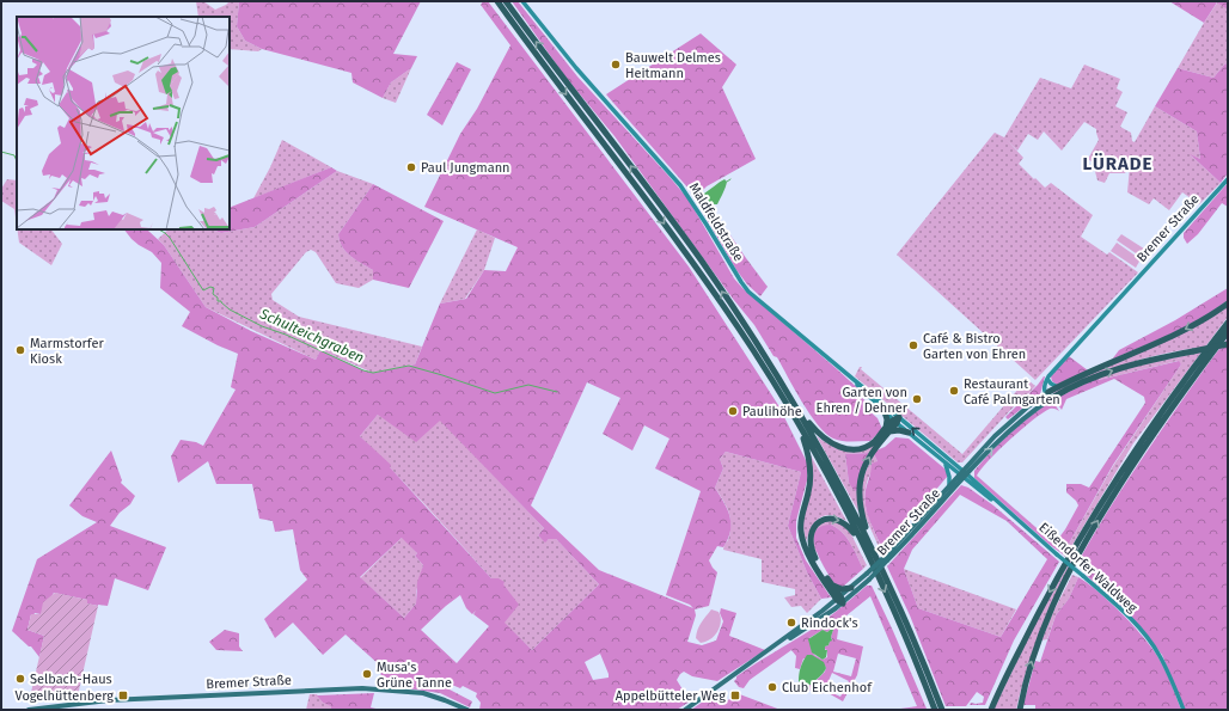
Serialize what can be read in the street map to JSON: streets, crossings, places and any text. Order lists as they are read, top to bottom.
{
  "streets": {
    "main road": ["Maldfeldstraße", "Bremer Straße", "Eißendorfer Waldweg"]
  },
  "crossings": [
    ["Maldfeldstraße", "Bremer Straße"],
    ["Maldfeldstraße", "Eißendorfer Waldweg"],
    ["Bremer Straße", "Eißendorfer Waldweg"]
  ],
  "districts": ["LÜRADE"],
  "water": ["Schulteichgraben"],
  "places": {
    "other": [
      "Bauwelt Delmes Heitmann",
      "Paul Jungmann",
      "Café & Bistro Garten von Ehren",
      "Marmstorfer Kiosk",
      "Restaurant Café Palmgarten",
      "Garten von Ehren / Dehner",
      "Paulihöhe",
      "Rindock's",
      "Musa's Grüne Tanne",
      "Selbach-Haus",
      "Club Eichenhof"
    ],
    "transit": ["Vogelhüttenberg", "Appelbütteler Weg"]
  }
}
